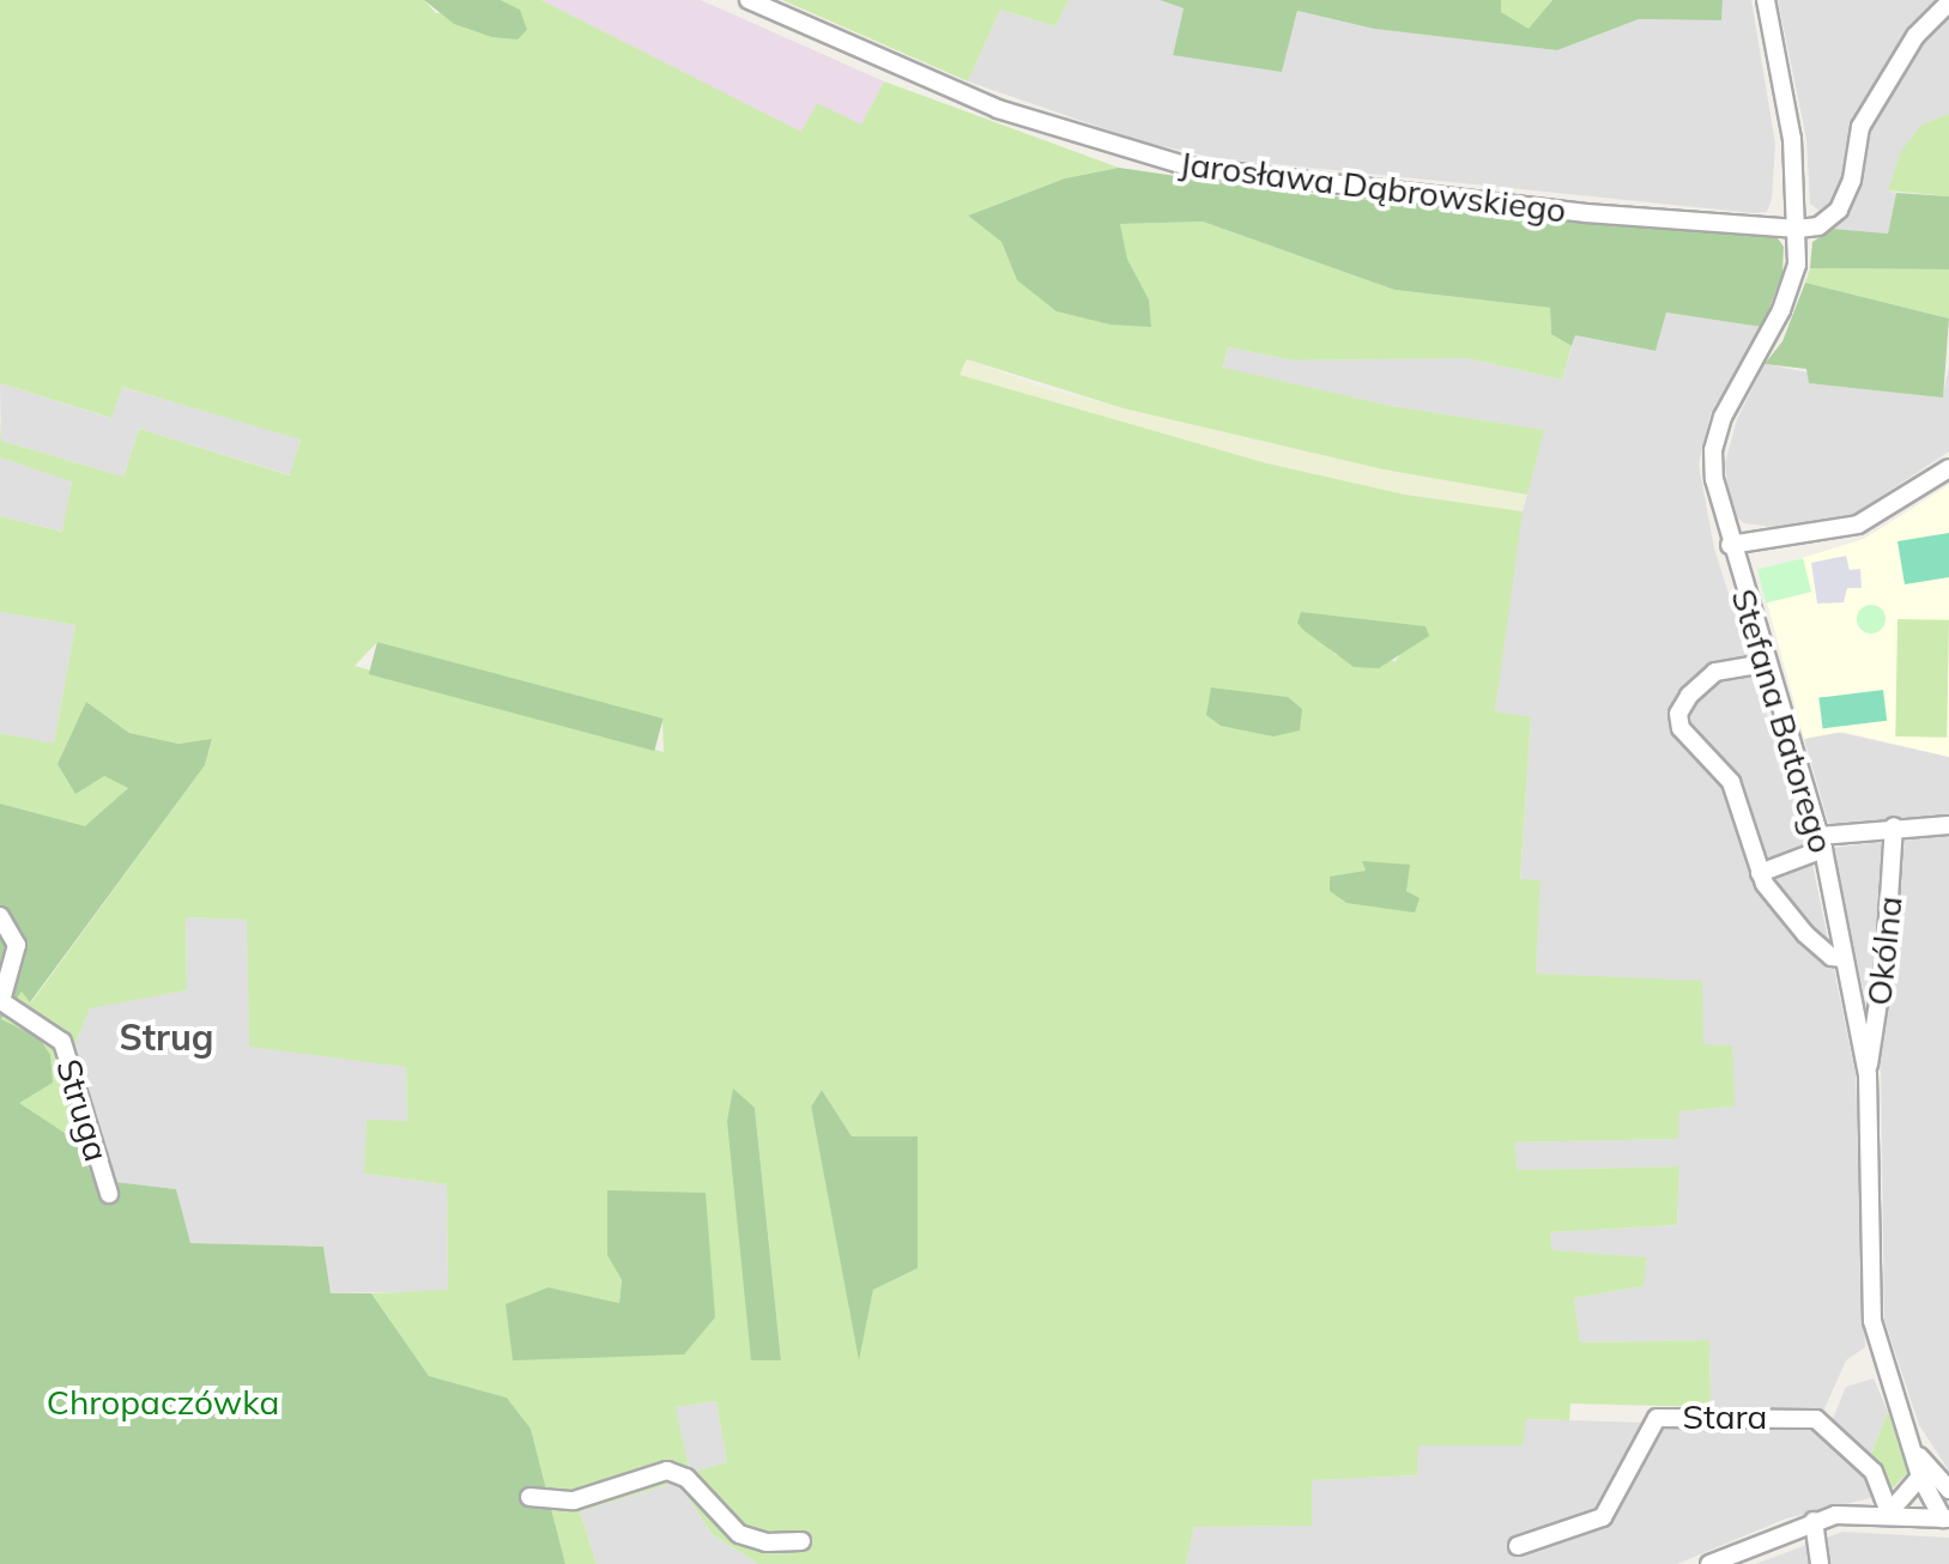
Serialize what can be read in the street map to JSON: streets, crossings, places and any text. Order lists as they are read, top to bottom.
{
  "streets": {
    "street": [
      "Jarosława Dąbrowskiego",
      "Stefana Batorego",
      "Okólna",
      "Struga",
      "Stara"
    ]
  },
  "crossings": [
    ["Jarosława Dąbrowskiego", "Stefana Batorego"],
    ["Stefana Batorego", "Okólna"]
  ],
  "districts": ["Strug"],
  "parks": ["Chropaczówka"]
}
